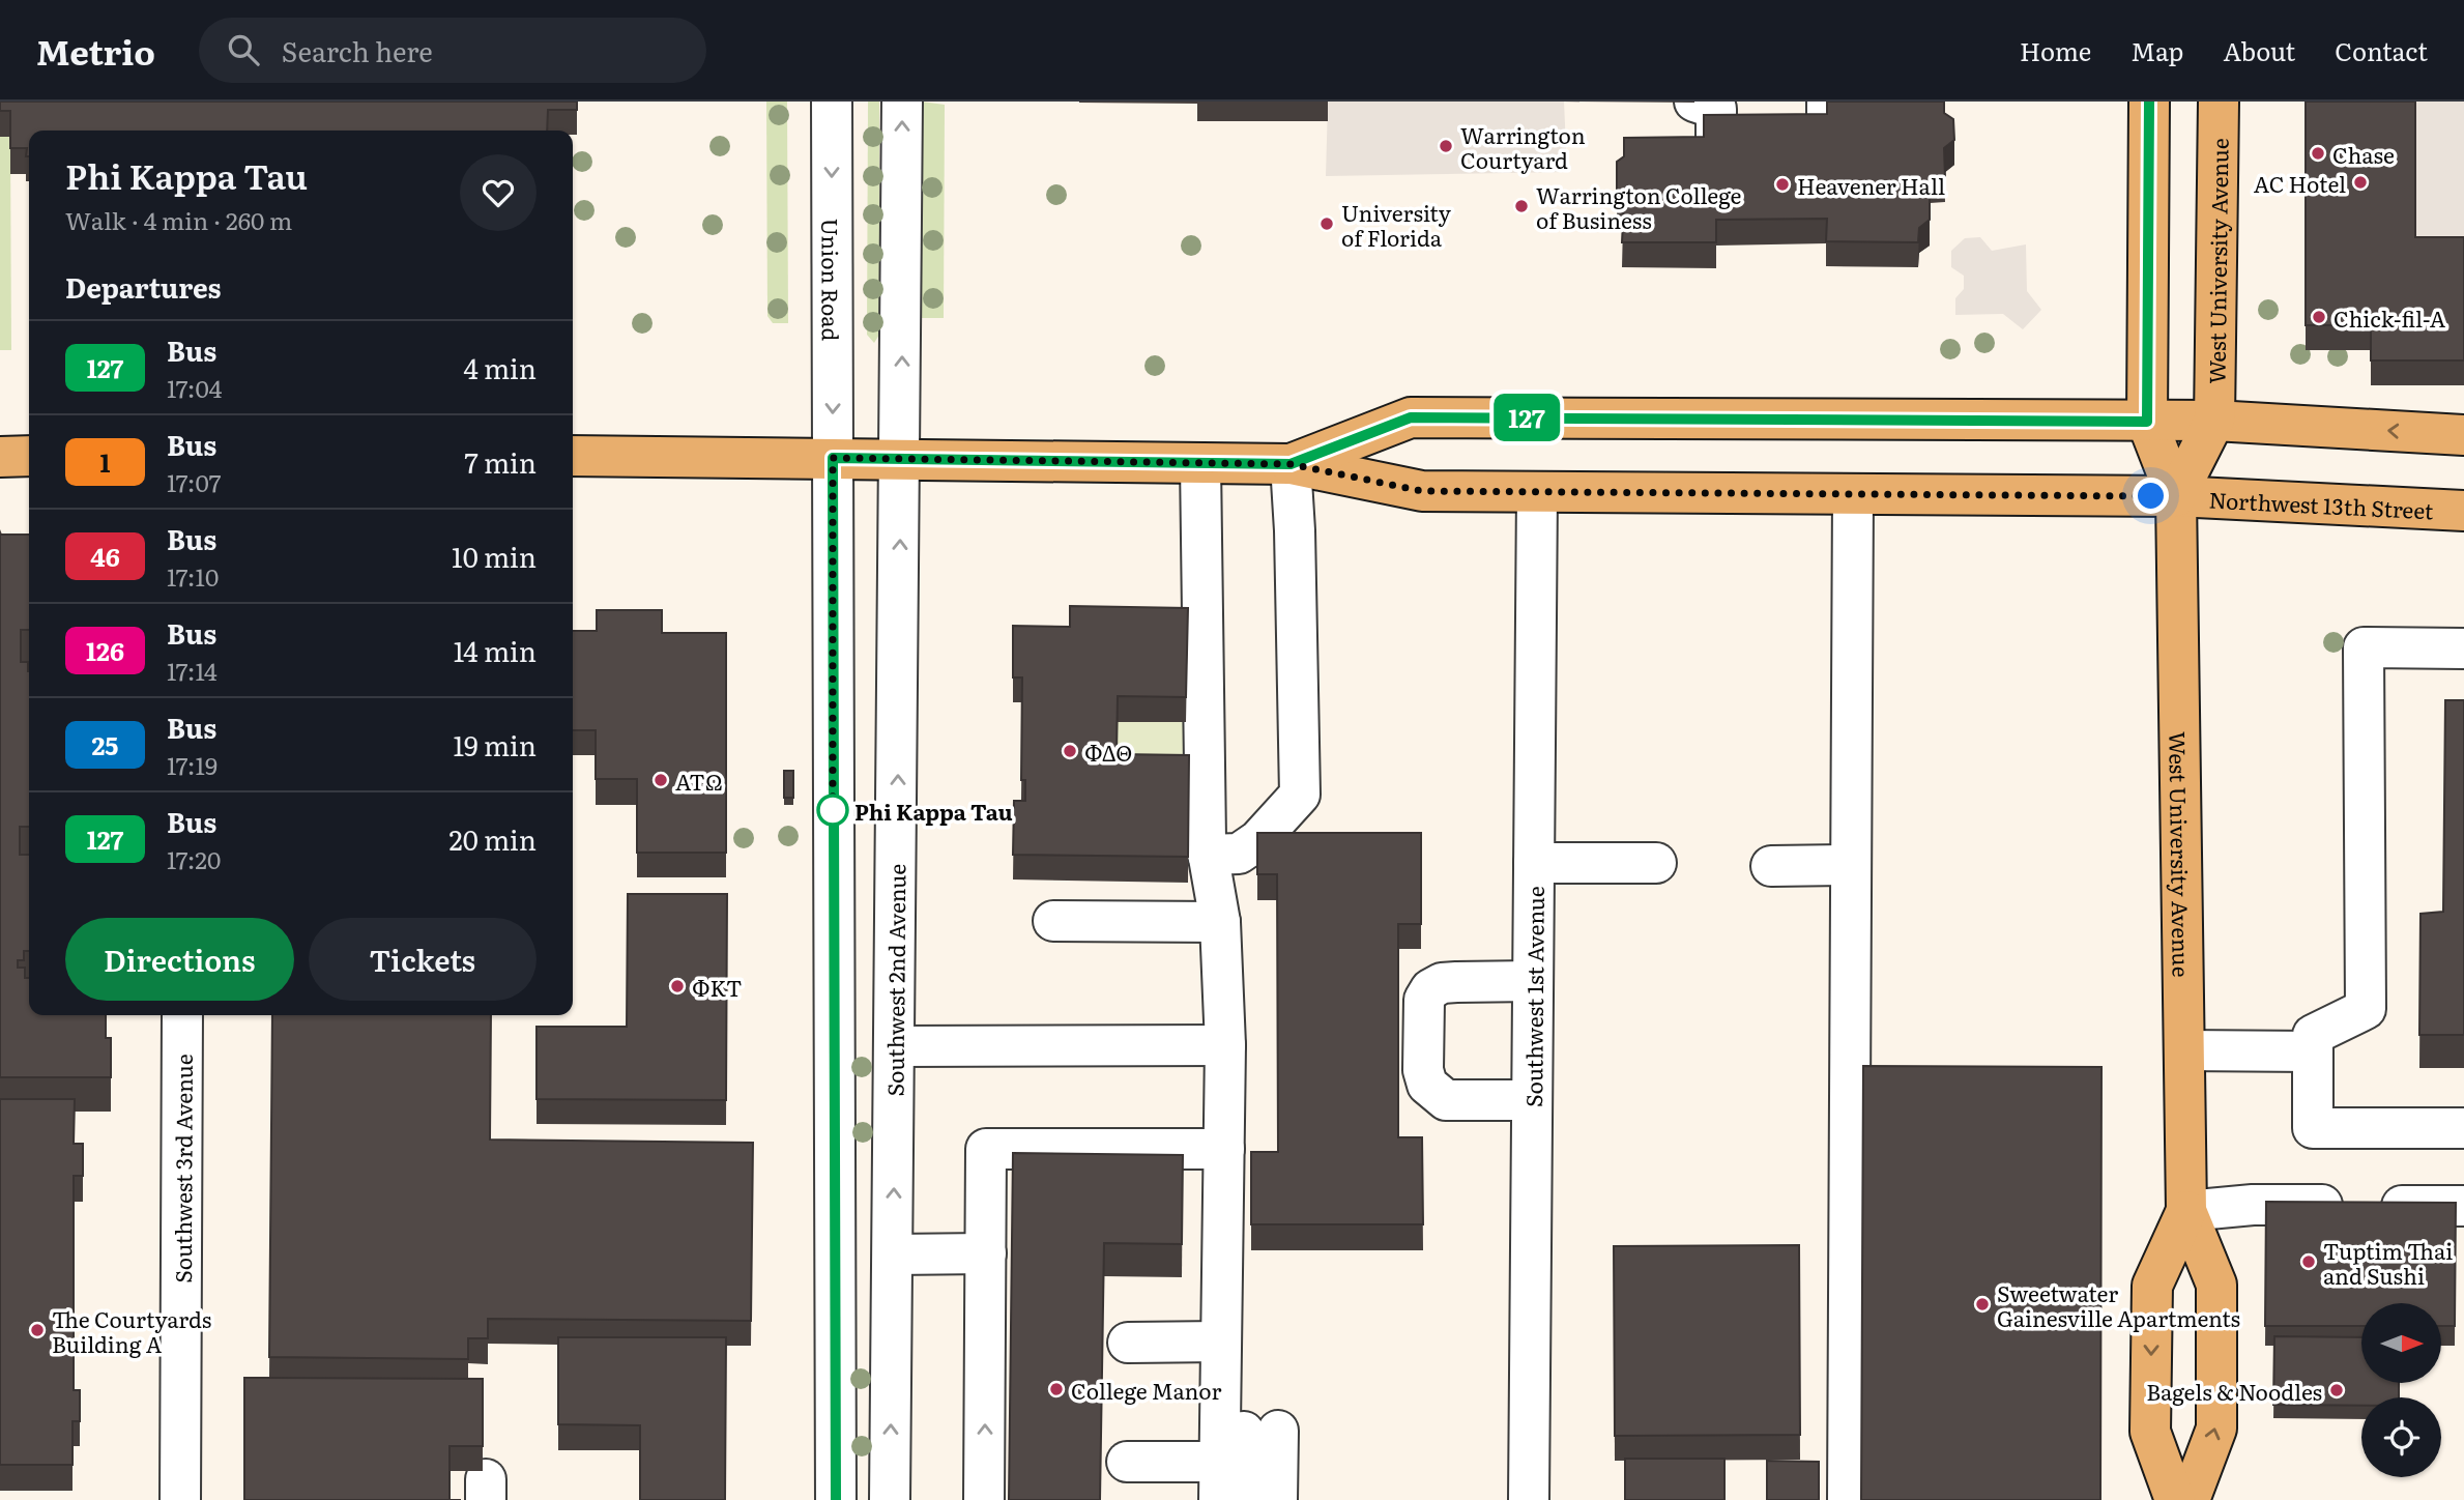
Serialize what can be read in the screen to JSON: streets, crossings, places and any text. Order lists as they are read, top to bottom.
{
  "streets": {
    "main road": ["West University Avenue", "Northwest 13th Street"],
    "street": [
      "Union Road",
      "Southwest 2nd Avenue",
      "Southwest 1st Avenue",
      "Southwest 3rd Avenue"
    ]
  },
  "crossings": [
    ["West University Avenue", "Northwest 13th Street"],
    ["Northwest 13th Street", "Southwest 1st Avenue"]
  ],
  "places": [
    "Warrington Courtyard",
    "Chase",
    "AC Hotel",
    "Heavener Hall",
    "Warrington College of Business",
    "University of Florida",
    "Chick-fil-A",
    "ΦΔΘ",
    "ΑΤΩ",
    "Phi Kappa Tau",
    "ΦΚΤ",
    "Tuptim Thai and Sushi",
    "Sweetwater Gainesville Apartments",
    "The Courtyards Building A",
    "College Manor",
    "Bagels & Noodles"
  ],
  "lines": ["bus line 127"],
  "north": "right",
  "page": {
    "header": "Metrio",
    "search": "Search here",
    "nav": [
      "Home",
      "Map",
      "About",
      "Contact"
    ],
    "on_map": "127",
    "heading": [
      ["Phi Kappa Tau", "Walk · 4 min · 260 m"],
      "Departures"
    ],
    "list": [
      {
        "mark": "127",
        "name": "Bus",
        "note": "17:04",
        "value": "4 min"
      },
      {
        "mark": "1",
        "name": "Bus",
        "note": "17:07",
        "value": "7 min"
      },
      {
        "mark": "46",
        "name": "Bus",
        "note": "17:10",
        "value": "10 min"
      },
      {
        "mark": "126",
        "name": "Bus",
        "note": "17:14",
        "value": "14 min"
      },
      {
        "mark": "25",
        "name": "Bus",
        "note": "17:19",
        "value": "19 min"
      },
      {
        "mark": "127",
        "name": "Bus",
        "note": "17:20",
        "value": "20 min"
      }
    ],
    "buttons": ["Directions", "Tickets"]
  }
}
